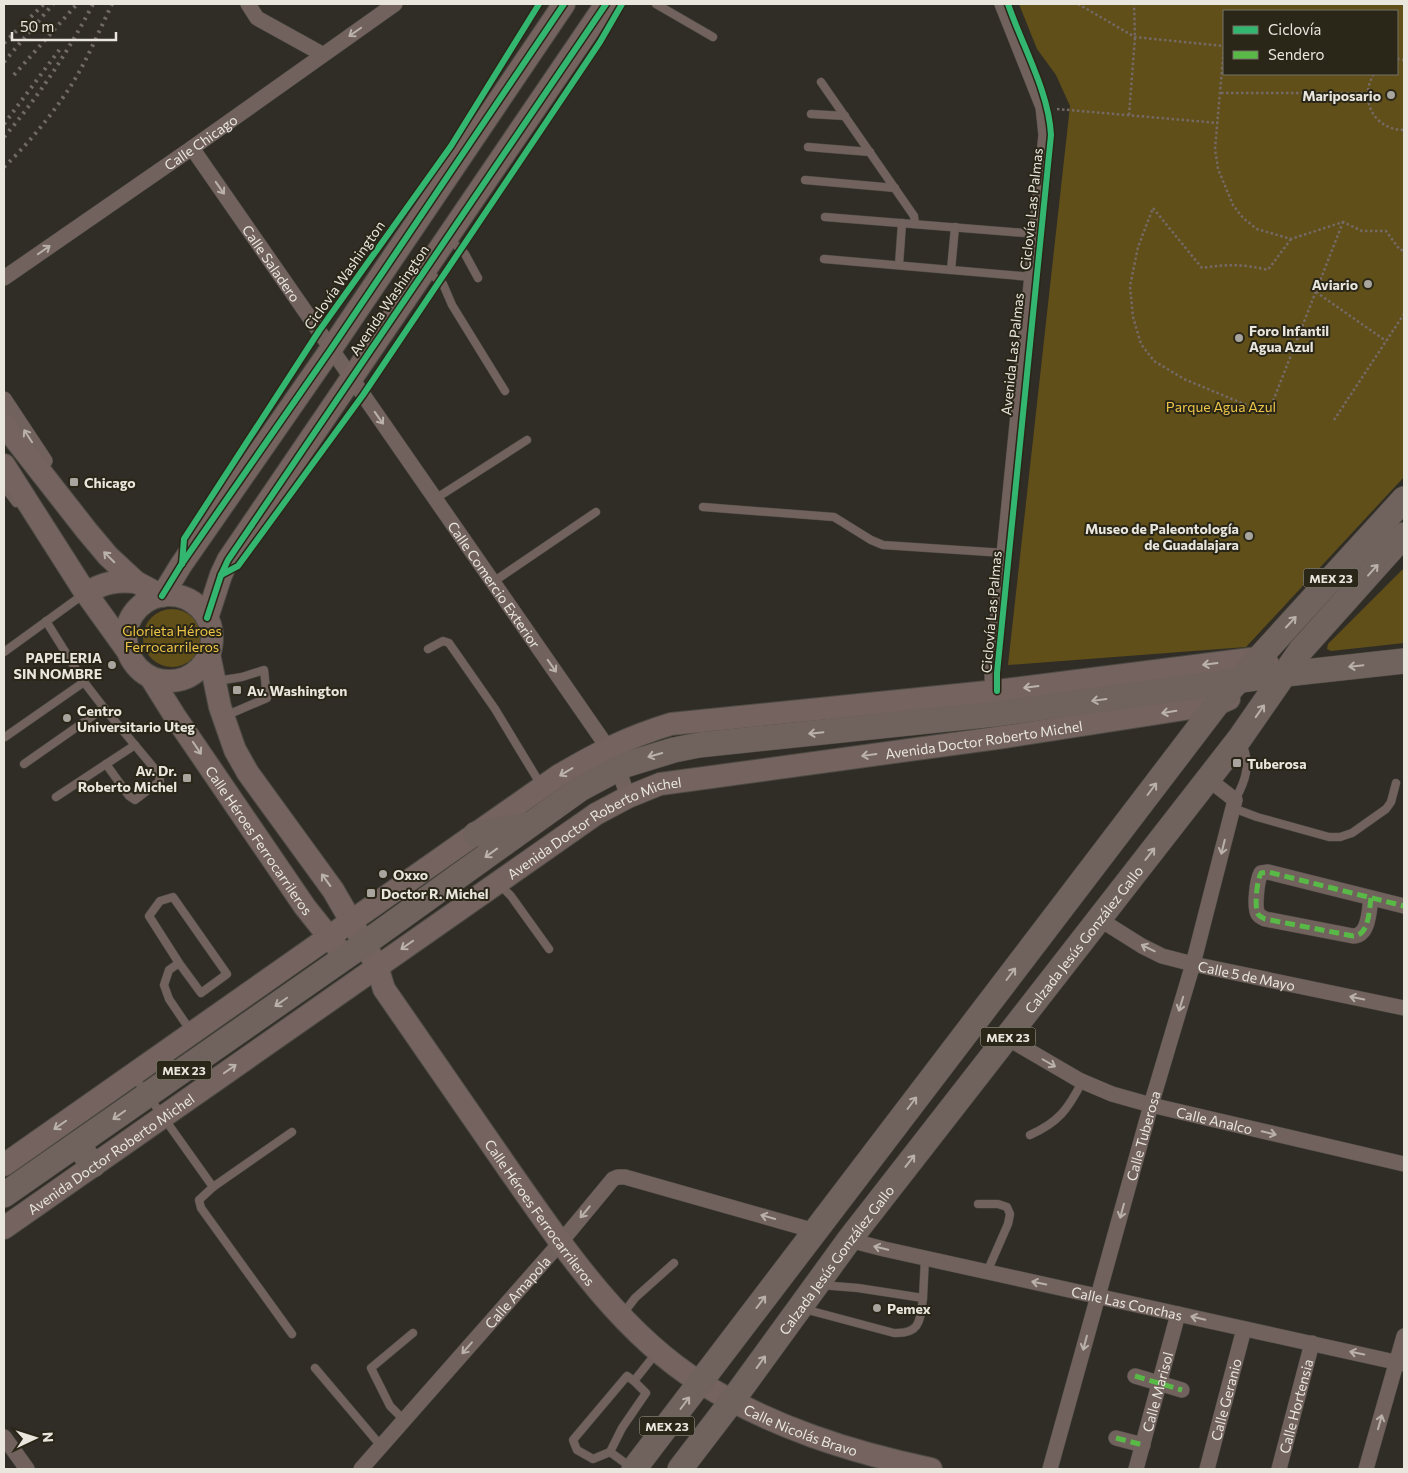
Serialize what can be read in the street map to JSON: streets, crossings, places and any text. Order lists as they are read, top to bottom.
{
  "streets": {
    "main road": [
      "Avenida Washington",
      "MEX 23",
      "Avenida Doctor Roberto Michel",
      "Calle Héroes Ferrocarrileros",
      "Calzada Jesús González Gallo",
      "Calle Nicolás Bravo"
    ],
    "street": [
      "Calle Chicago",
      "Calle Saladero",
      "Avenida Las Palmas",
      "Calle Comercio Exterior",
      "Calle 5 de Mayo",
      "Calle Analco",
      "Calle Tuberosa",
      "Calle Amapola",
      "Calle Las Conchas",
      "Calle Marisol",
      "Calle Geranio",
      "Calle Hortensia"
    ],
    "cycle path": ["Ciclovía Las Palmas", "Ciclovía Washington"]
  },
  "crossings": [
    ["Calle Chicago", "Calle Saladero"],
    ["Calle Saladero", "Avenida Washington"],
    ["Calle Saladero", "Calle Comercio Exterior"],
    ["Avenida Washington", "Calle Comercio Exterior"],
    ["Avenida Washington", "Calle Héroes Ferrocarrileros"],
    ["Avenida Las Palmas", "Avenida Doctor Roberto Michel"],
    ["MEX 23", "Avenida Doctor Roberto Michel"],
    ["MEX 23", "Calle Héroes Ferrocarrileros"],
    ["MEX 23", "Calle Amapola"],
    ["Calle Comercio Exterior", "Avenida Doctor Roberto Michel"],
    ["Avenida Doctor Roberto Michel", "Calle Héroes Ferrocarrileros"],
    ["Avenida Doctor Roberto Michel", "Calzada Jesús González Gallo"],
    ["Calle Héroes Ferrocarrileros", "Calzada Jesús González Gallo"],
    ["Calle Héroes Ferrocarrileros", "Calle Amapola"],
    ["Calle Héroes Ferrocarrileros", "Calle Nicolás Bravo"],
    ["Calzada Jesús González Gallo", "Calle 5 de Mayo"],
    ["Calzada Jesús González Gallo", "Calle Analco"],
    ["Calzada Jesús González Gallo", "Calle Tuberosa"],
    ["Calzada Jesús González Gallo", "Calle Las Conchas"],
    ["Calzada Jesús González Gallo", "Calle Nicolás Bravo"],
    ["Calle 5 de Mayo", "Calle Tuberosa"],
    ["Calle Analco", "Calle Tuberosa"],
    ["Calle Tuberosa", "Calle Las Conchas"],
    ["Calle Las Conchas", "Calle Marisol"],
    ["Calle Las Conchas", "Calle Geranio"],
    ["Calle Las Conchas", "Calle Hortensia"]
  ],
  "one_way": [
    "Calle Saladero",
    "Calle Comercio Exterior",
    "Calle 5 de Mayo",
    "Calle Analco",
    "Calle Tuberosa",
    "Calle Amapola",
    "Calle Las Conchas"
  ],
  "parks": ["Parque Agua Azul", "Glorieta Héroes Ferrocarrileros"],
  "places": {
    "other": [
      "Mariposario",
      "Aviario",
      "Foro Infantil Agua Azul",
      "Museo de Paleontología de Guadalajara",
      "PAPELERIA SIN NOMBRE",
      "Centro Universitario Uteg",
      "Oxxo",
      "Pemex"
    ],
    "transit": [
      "Chicago",
      "Av. Washington",
      "Tuberosa",
      "Av. Dr. Roberto Michel",
      "Doctor R. Michel"
    ]
  },
  "legend": ["Ciclovía", "Sendero"],
  "scale_bar": "50 m",
  "north": "right"
}
